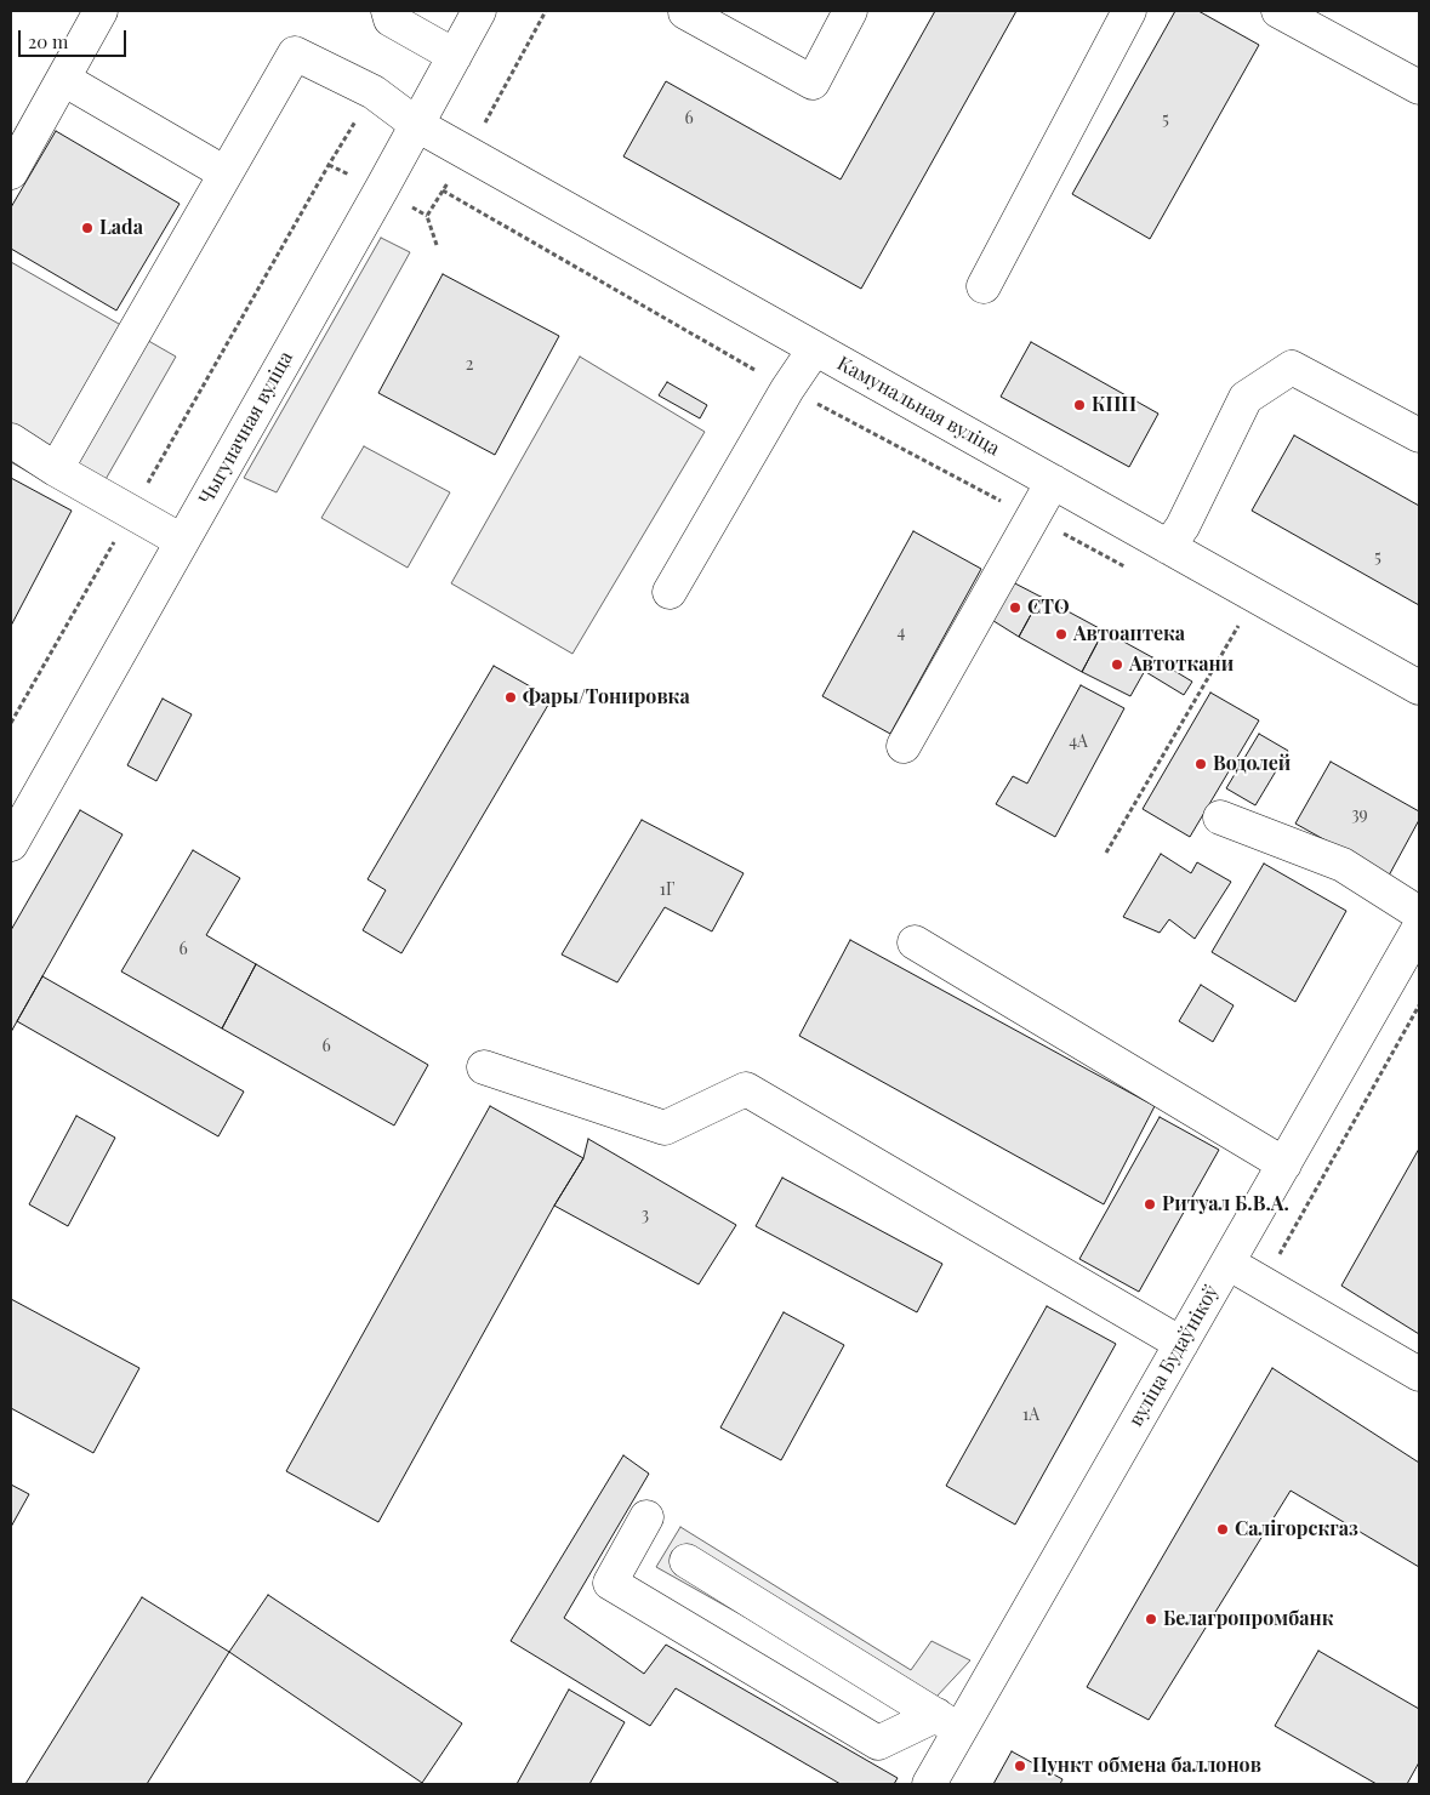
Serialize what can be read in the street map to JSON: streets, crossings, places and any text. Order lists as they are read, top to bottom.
{
  "streets": {
    "street": ["Камунальная вуліца", "Чыгуначная вуліца", "вуліца Будаўнікоў"]
  },
  "crossings": [
    ["Камунальная вуліца", "Чыгуначная вуліца"]
  ],
  "places": [
    "Lada",
    "КПП",
    "СТО",
    "Автоаптека",
    "Автоткани",
    "Фары/Тонировка",
    "Водолей",
    "Ритуал Б.В.А.",
    "Салігорскгаз",
    "Белагропромбанк",
    "Пункт обмена баллонов"
  ],
  "house_numbers": [
    "6",
    "5",
    "2",
    "5",
    "4",
    "4А",
    "39",
    "1Г",
    "6",
    "6",
    "3",
    "1А"
  ],
  "scale_bar": "20 m"
}
